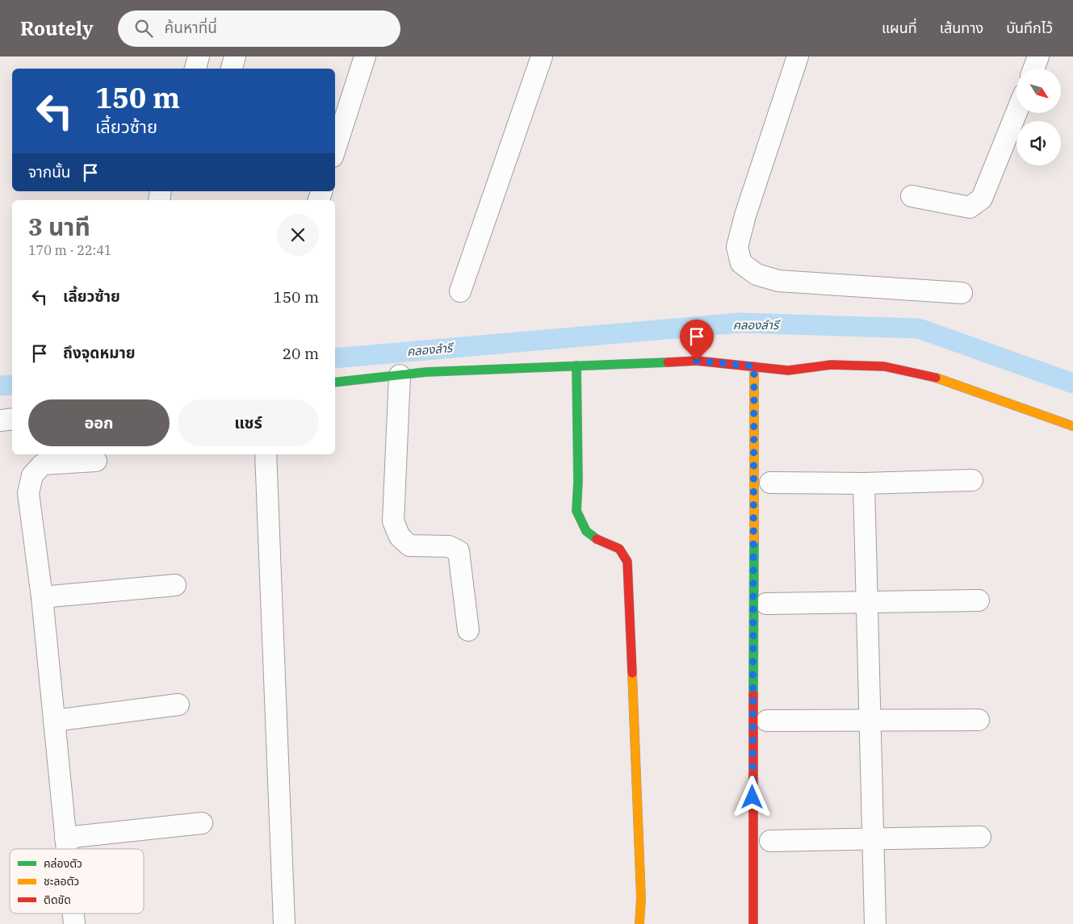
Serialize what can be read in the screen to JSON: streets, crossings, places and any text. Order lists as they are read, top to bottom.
{
  "water": ["คลองลำรี"],
  "legend": ["คล่องตัว", "ชะลอตัว", "ติดขัด"],
  "north": "bottom right",
  "page": {
    "header": "Routely",
    "search": "ค้นหาที่นี่",
    "nav": ["แผนที่", "เส้นทาง", "บันทึกไว้"],
    "turn": ["150 m", "เลี้ยวซ้าย"],
    "then": "จากนั้น",
    "heading": ["3 นาที", "170 m · 22:41"],
    "list": [
      {
        "name": "เลี้ยวซ้าย",
        "value": "150 m"
      },
      {
        "name": "ถึงจุดหมาย",
        "value": "20 m"
      }
    ],
    "buttons": ["ออก", "แชร์"]
  }
}
